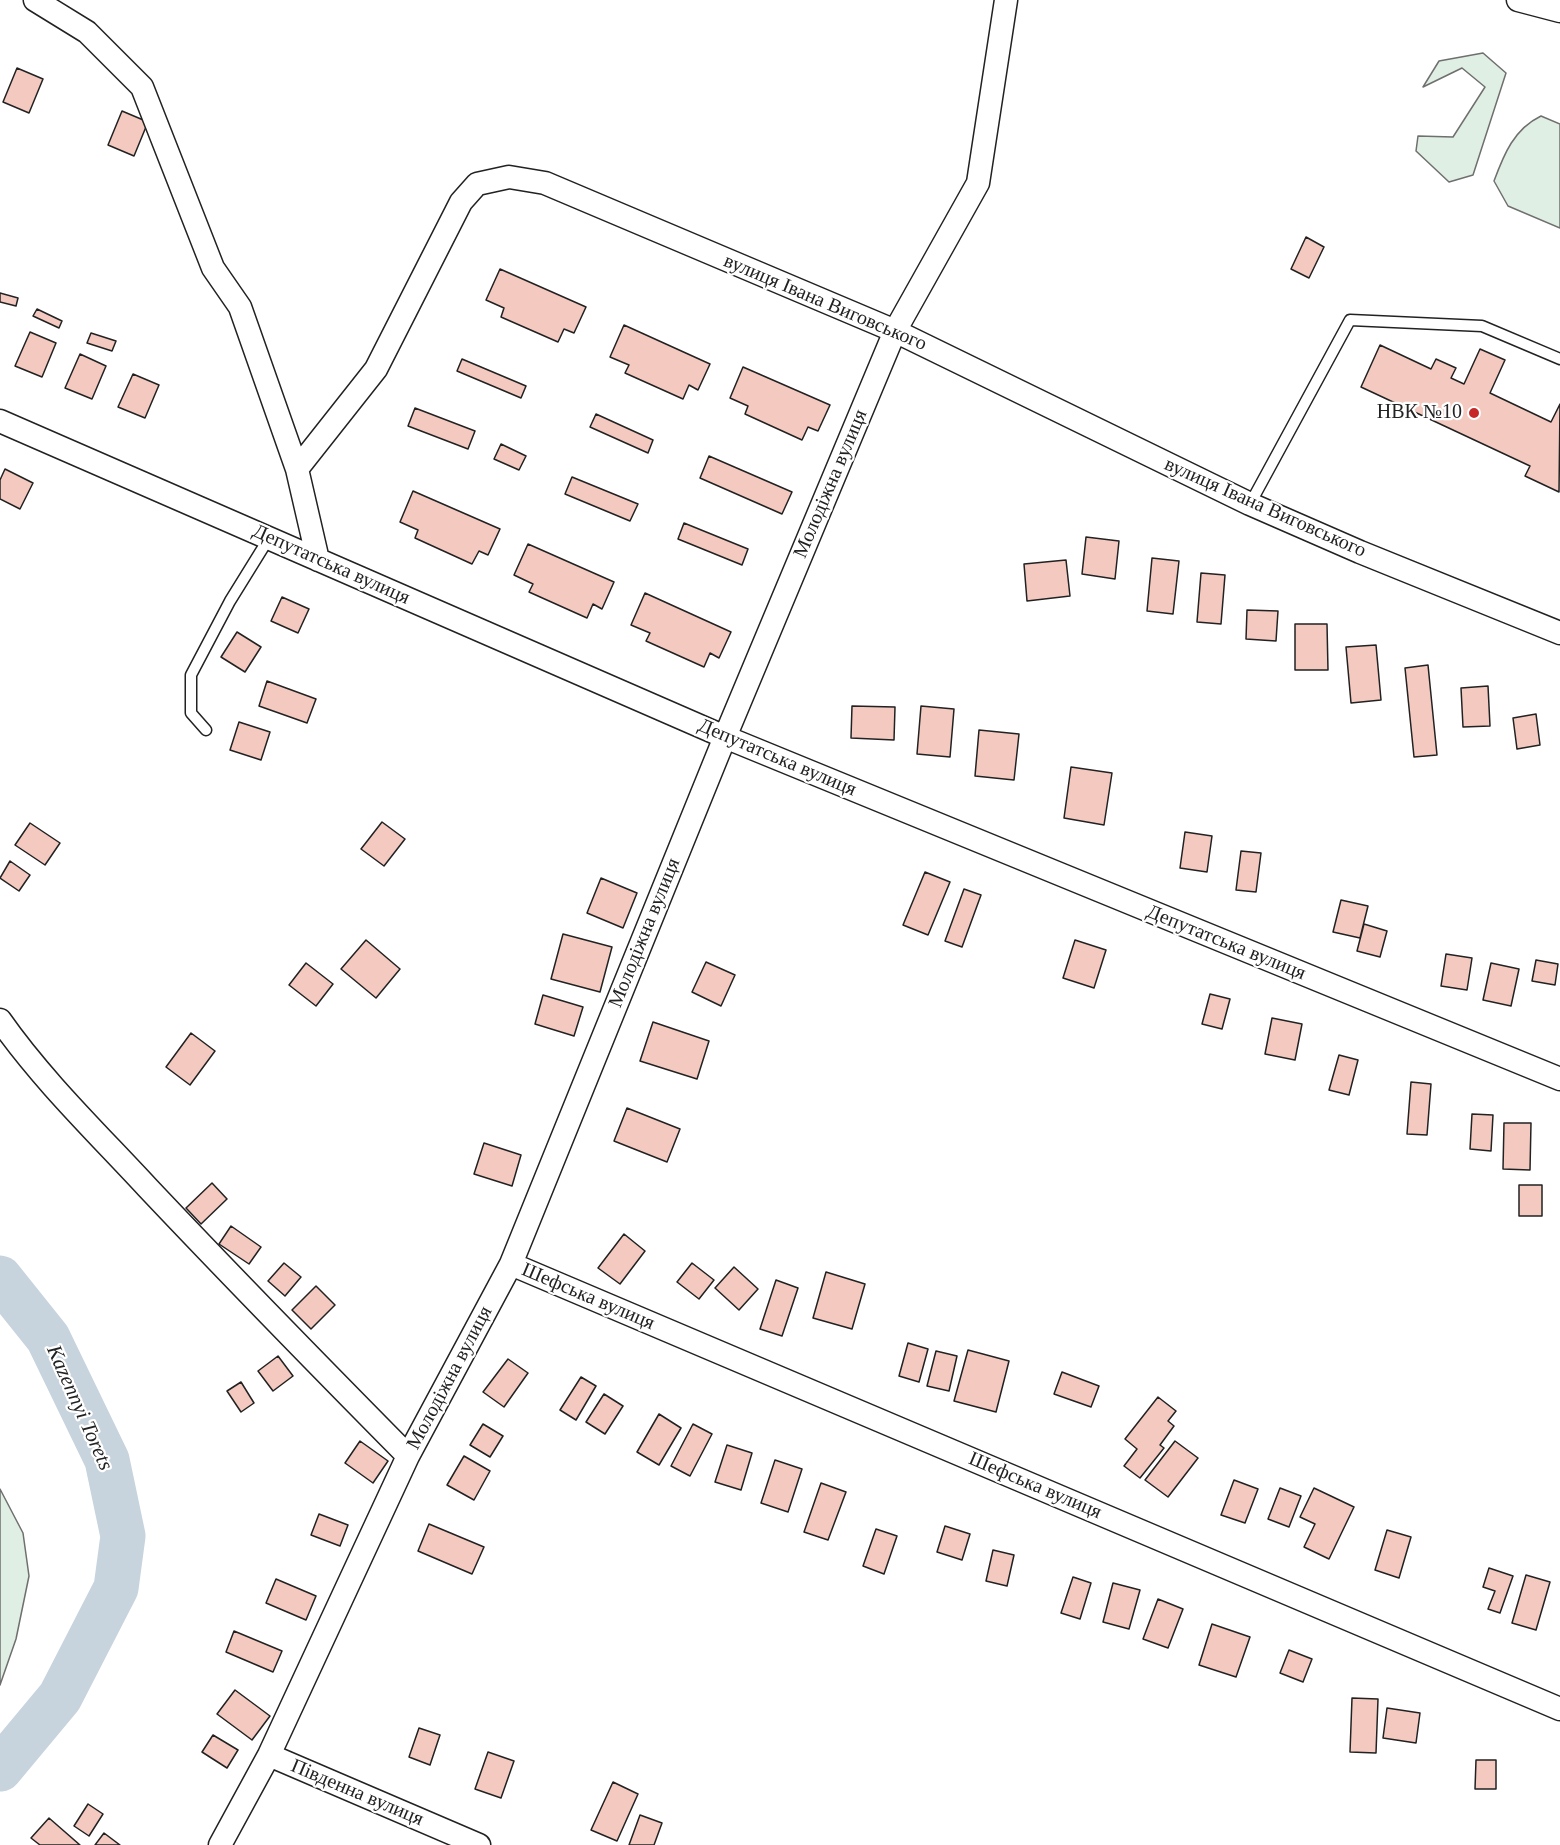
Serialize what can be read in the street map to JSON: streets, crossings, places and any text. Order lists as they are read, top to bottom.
{
  "streets": {
    "street": [
      "вулиця Івана Виговського",
      "Молодіжна вулиця",
      "Депутатська вулиця",
      "Шефська вулиця",
      "Південна вулиця"
    ]
  },
  "crossings": [
    ["вулиця Івана Виговського", "Молодіжна вулиця"],
    ["Молодіжна вулиця", "Депутатська вулиця"],
    ["Молодіжна вулиця", "Шефська вулиця"],
    ["Молодіжна вулиця", "Південна вулиця"]
  ],
  "water": ["Kazennyi Torets"],
  "places": ["НВК №10"]
}
